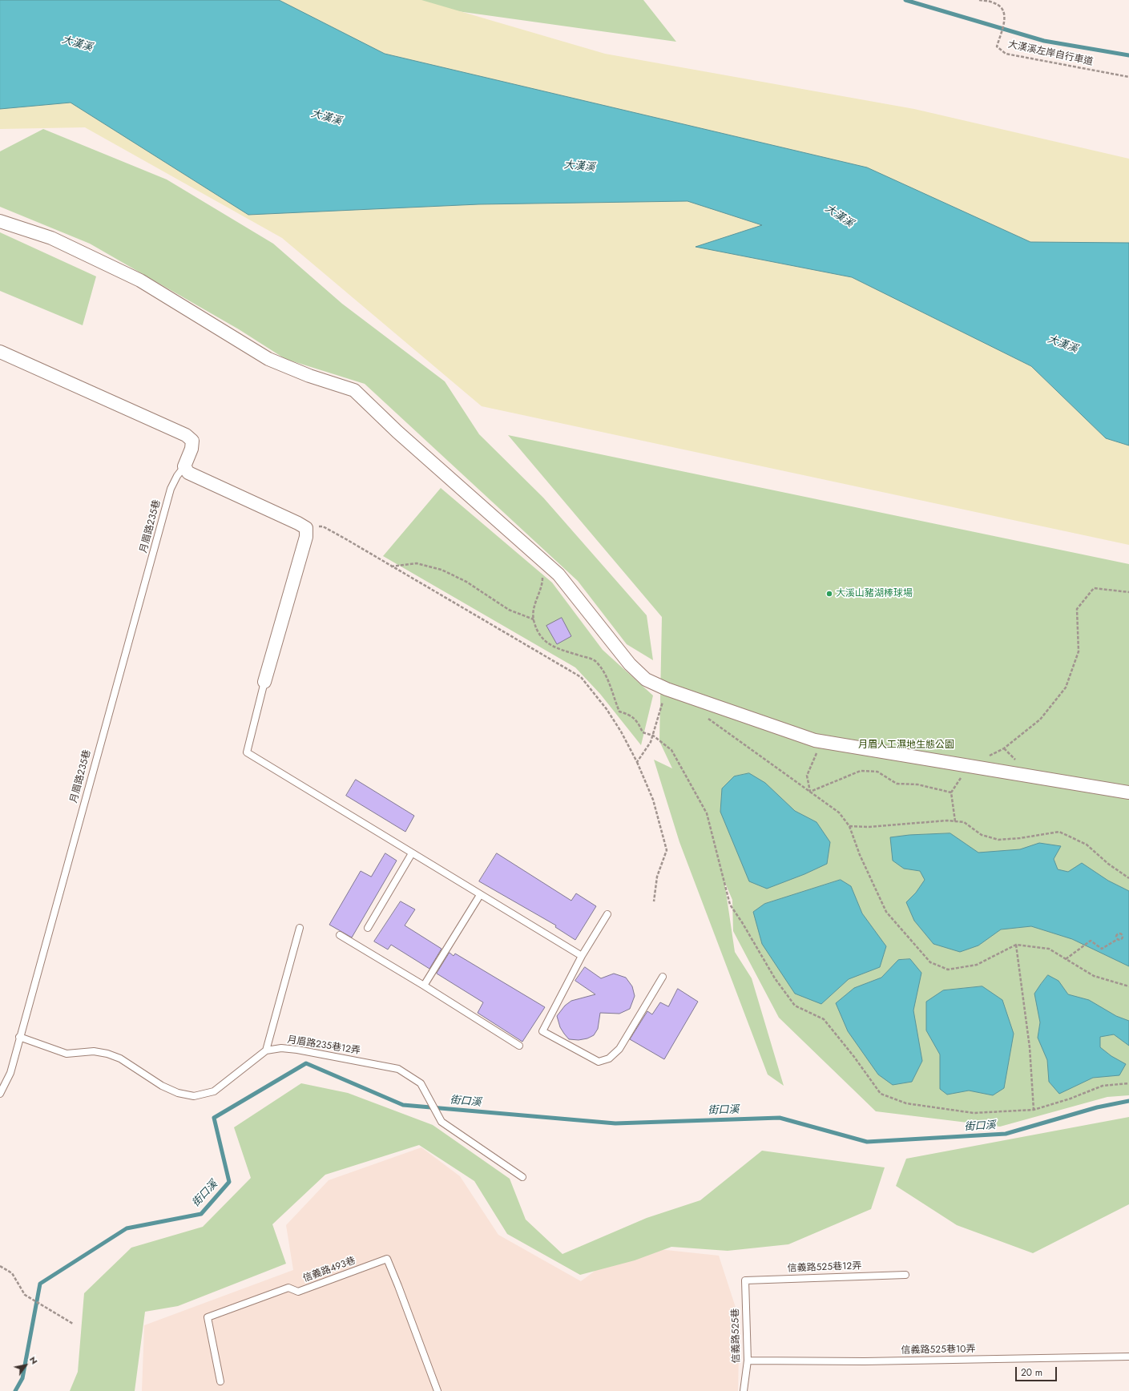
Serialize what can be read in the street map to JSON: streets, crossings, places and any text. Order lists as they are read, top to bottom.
{
  "streets": {
    "lane": [
      "月眉路235巷",
      "月眉路235巷12弄",
      "信義路525巷12弄",
      "信義路493巷",
      "信義路525巷",
      "信義路525巷10弄"
    ],
    "path": ["大漢溪左岸自行車道"]
  },
  "crossings": [
    ["月眉路235巷", "月眉路235巷12弄"],
    ["信義路525巷12弄", "信義路525巷"],
    ["信義路525巷", "信義路525巷10弄"]
  ],
  "water": ["大漢溪", "街口溪"],
  "parks": ["月眉人工濕地生態公園"],
  "places": ["大溪山豬湖棒球場"],
  "scale_bar": "20 m",
  "north": "top right"
}
